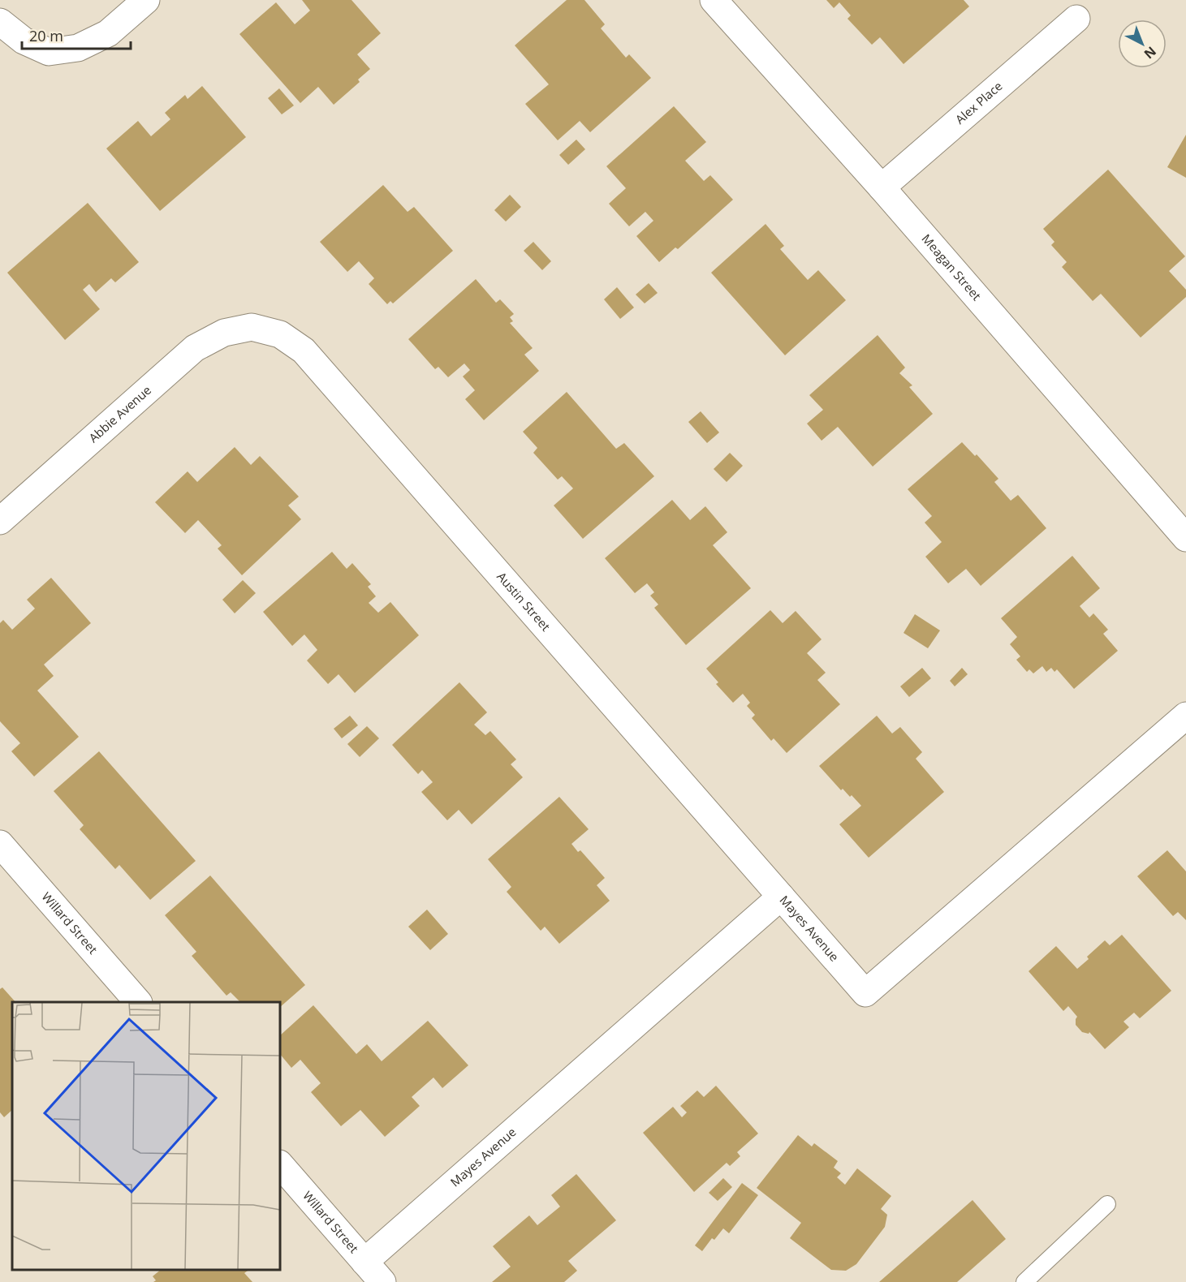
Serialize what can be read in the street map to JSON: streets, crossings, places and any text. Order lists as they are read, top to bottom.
{
  "streets": {
    "street": [
      "Alex Place",
      "Meagan Street",
      "Abbie Avenue",
      "Austin Street",
      "Willard Street",
      "Mayes Avenue"
    ]
  },
  "crossings": [
    ["Alex Place", "Meagan Street"],
    ["Abbie Avenue", "Austin Street"],
    ["Austin Street", "Mayes Avenue"],
    ["Willard Street", "Mayes Avenue"]
  ],
  "scale_bar": "20 m",
  "north": "bottom right"
}
